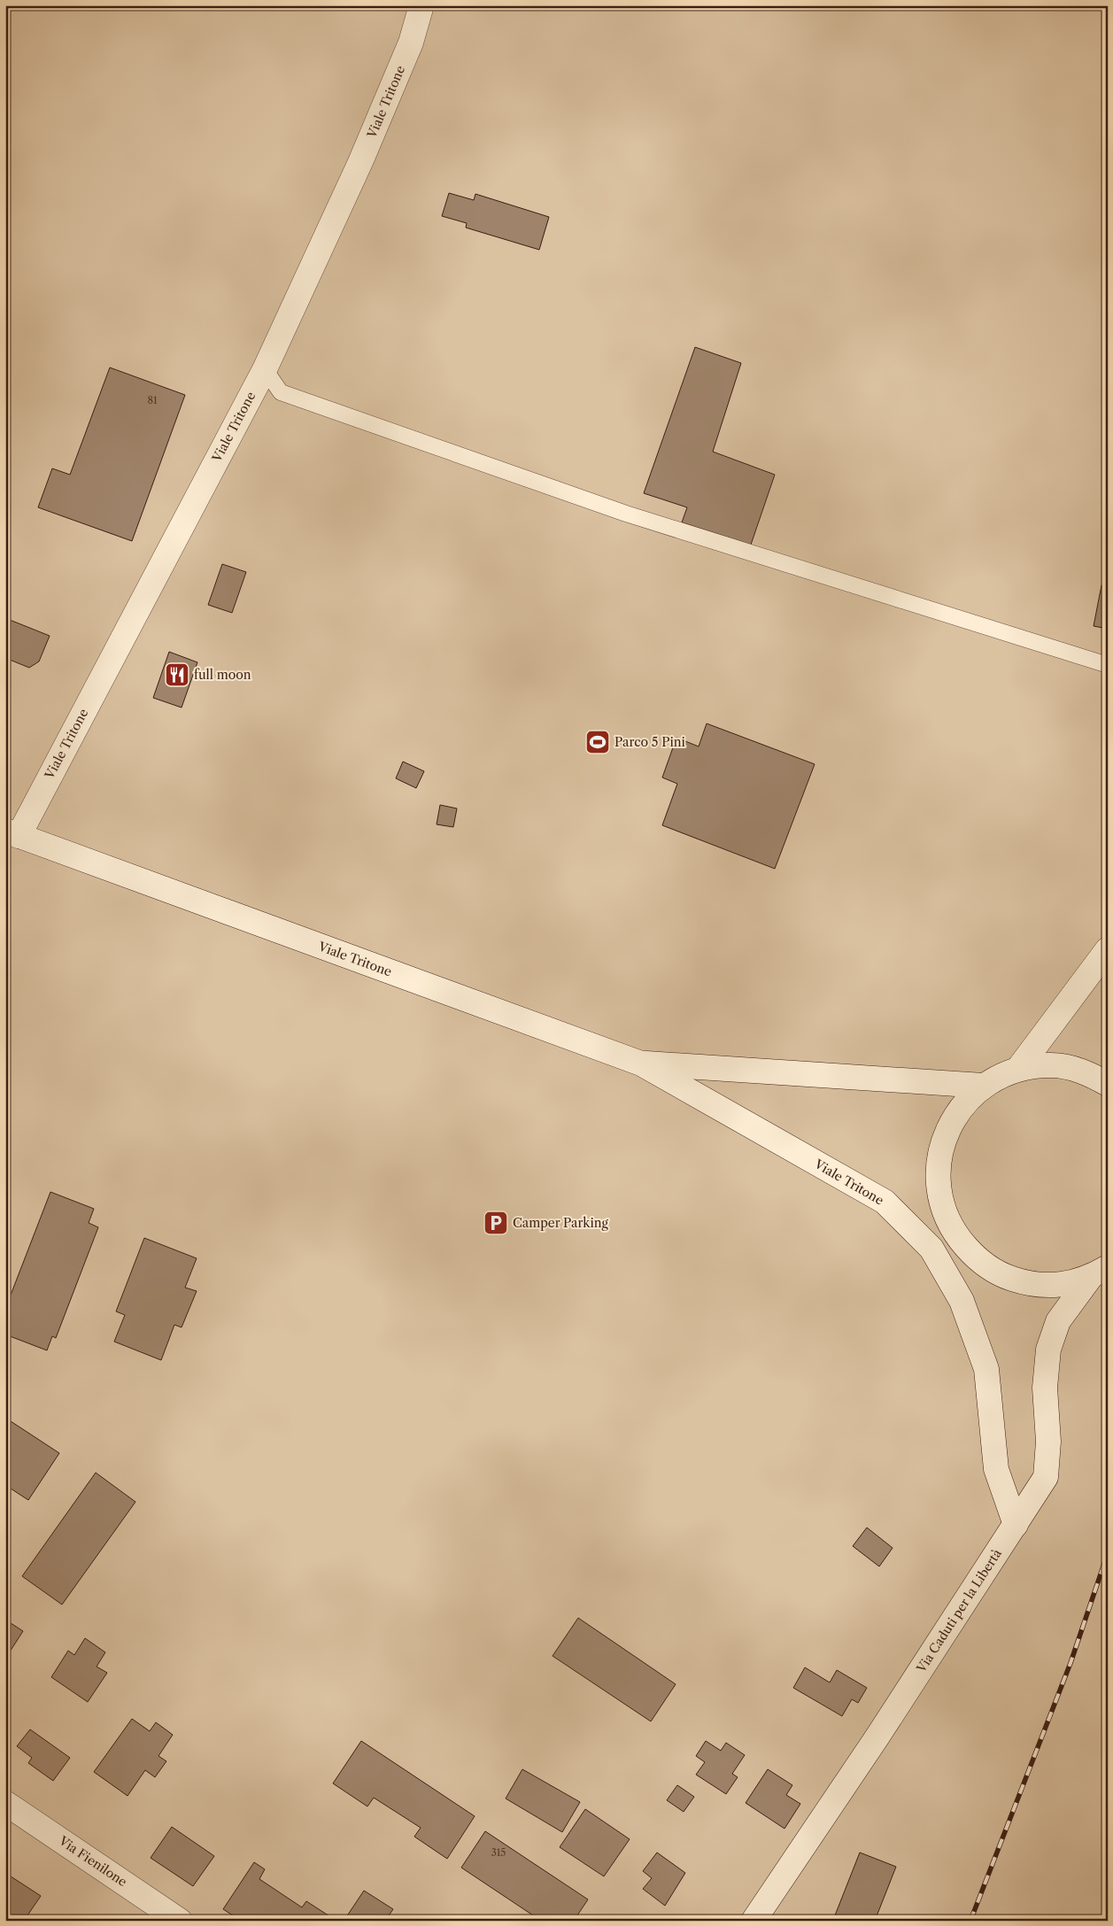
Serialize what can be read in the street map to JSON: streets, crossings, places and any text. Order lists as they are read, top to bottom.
{
  "streets": {
    "street": ["Viale Tritone", "Via Caduti per la Libertà", "Via Fienilone"]
  },
  "crossings": [
    ["Viale Tritone", "Via Caduti per la Libertà"]
  ],
  "places": {
    "restaurant": ["full moon"],
    "sports": ["Parco 5 Pini"],
    "parking": ["Camper Parking"]
  },
  "house_numbers": ["81", "315"]
}
